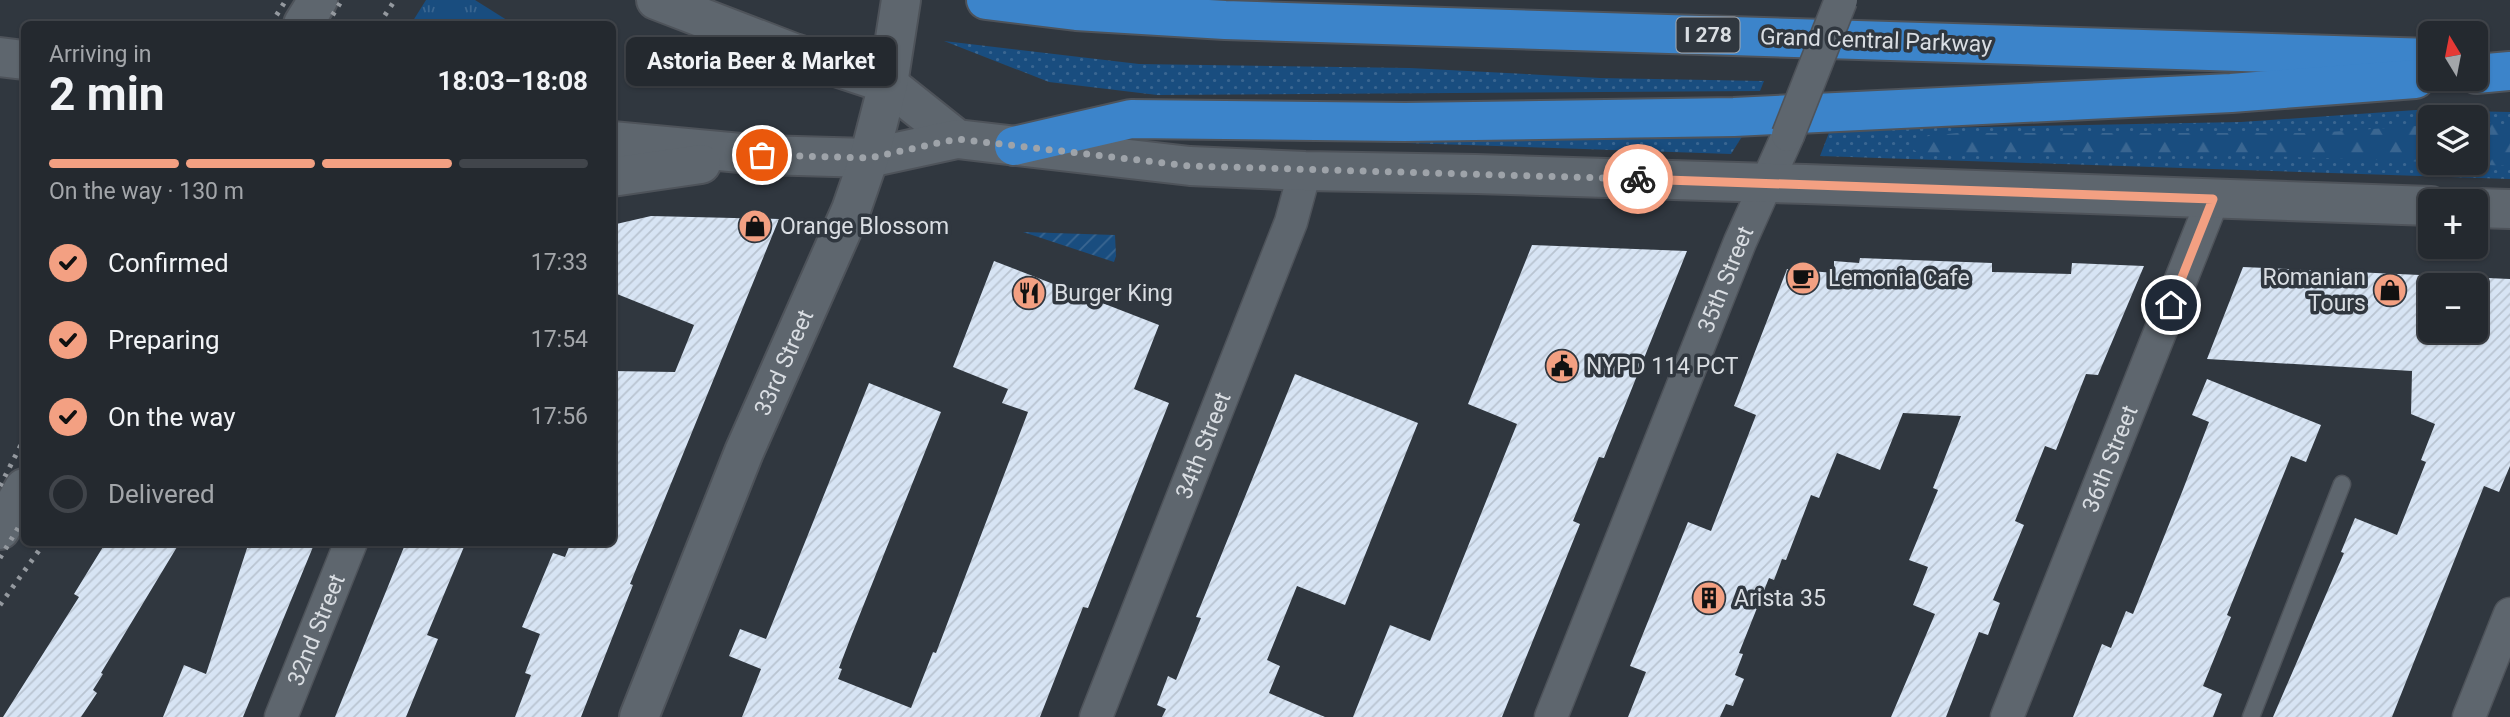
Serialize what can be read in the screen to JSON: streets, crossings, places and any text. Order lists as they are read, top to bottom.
{
  "streets": {
    "highway": ["I 278", "Grand Central Parkway"],
    "main road": ["33rd Street"],
    "street": [
      "35th Street",
      "34th Street",
      "36th Street",
      "32nd Street"
    ]
  },
  "places": {
    "other": ["Astoria Beer & Market"],
    "shop": ["Orange Blossom", "Romanian Tours"],
    "cafe": ["Lemonia Cafe"],
    "restaurant": ["Burger King"],
    "public building": ["NYPD 114 PCT"],
    "building": ["Arista 35"]
  },
  "north": "top",
  "page": {
    "map_buttons": ["+", "−"],
    "heading": ["2 min", "Arriving in", "18:03–18:08"],
    "bubble": "Astoria Beer & Market",
    "bar": "On the way · 130 m",
    "list": [
      ["Confirmed", "17:33"],
      ["Preparing", "17:54"],
      ["On the way", "17:56"],
      "Delivered"
    ]
  }
}
